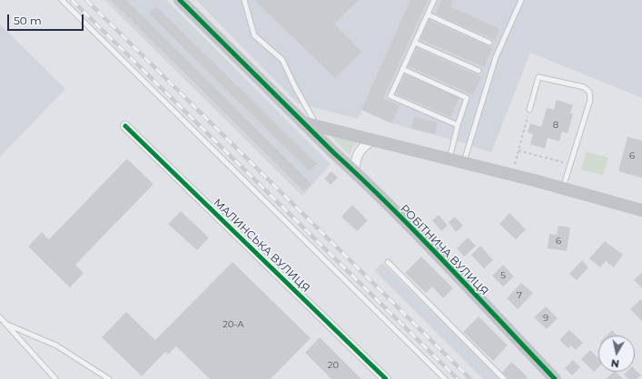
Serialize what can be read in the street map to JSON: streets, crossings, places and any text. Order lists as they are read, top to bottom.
{
  "streets": {
    "street": ["МАЛИНСЬКА ВУЛИЦЯ", "РОБІТНИЧА ВУЛИЦЯ"]
  },
  "house_numbers": [
    "8",
    "6",
    "6",
    "5",
    "7",
    "9",
    "20-А",
    "20"
  ],
  "scale_bar": "50 m",
  "north": "bottom"
}
